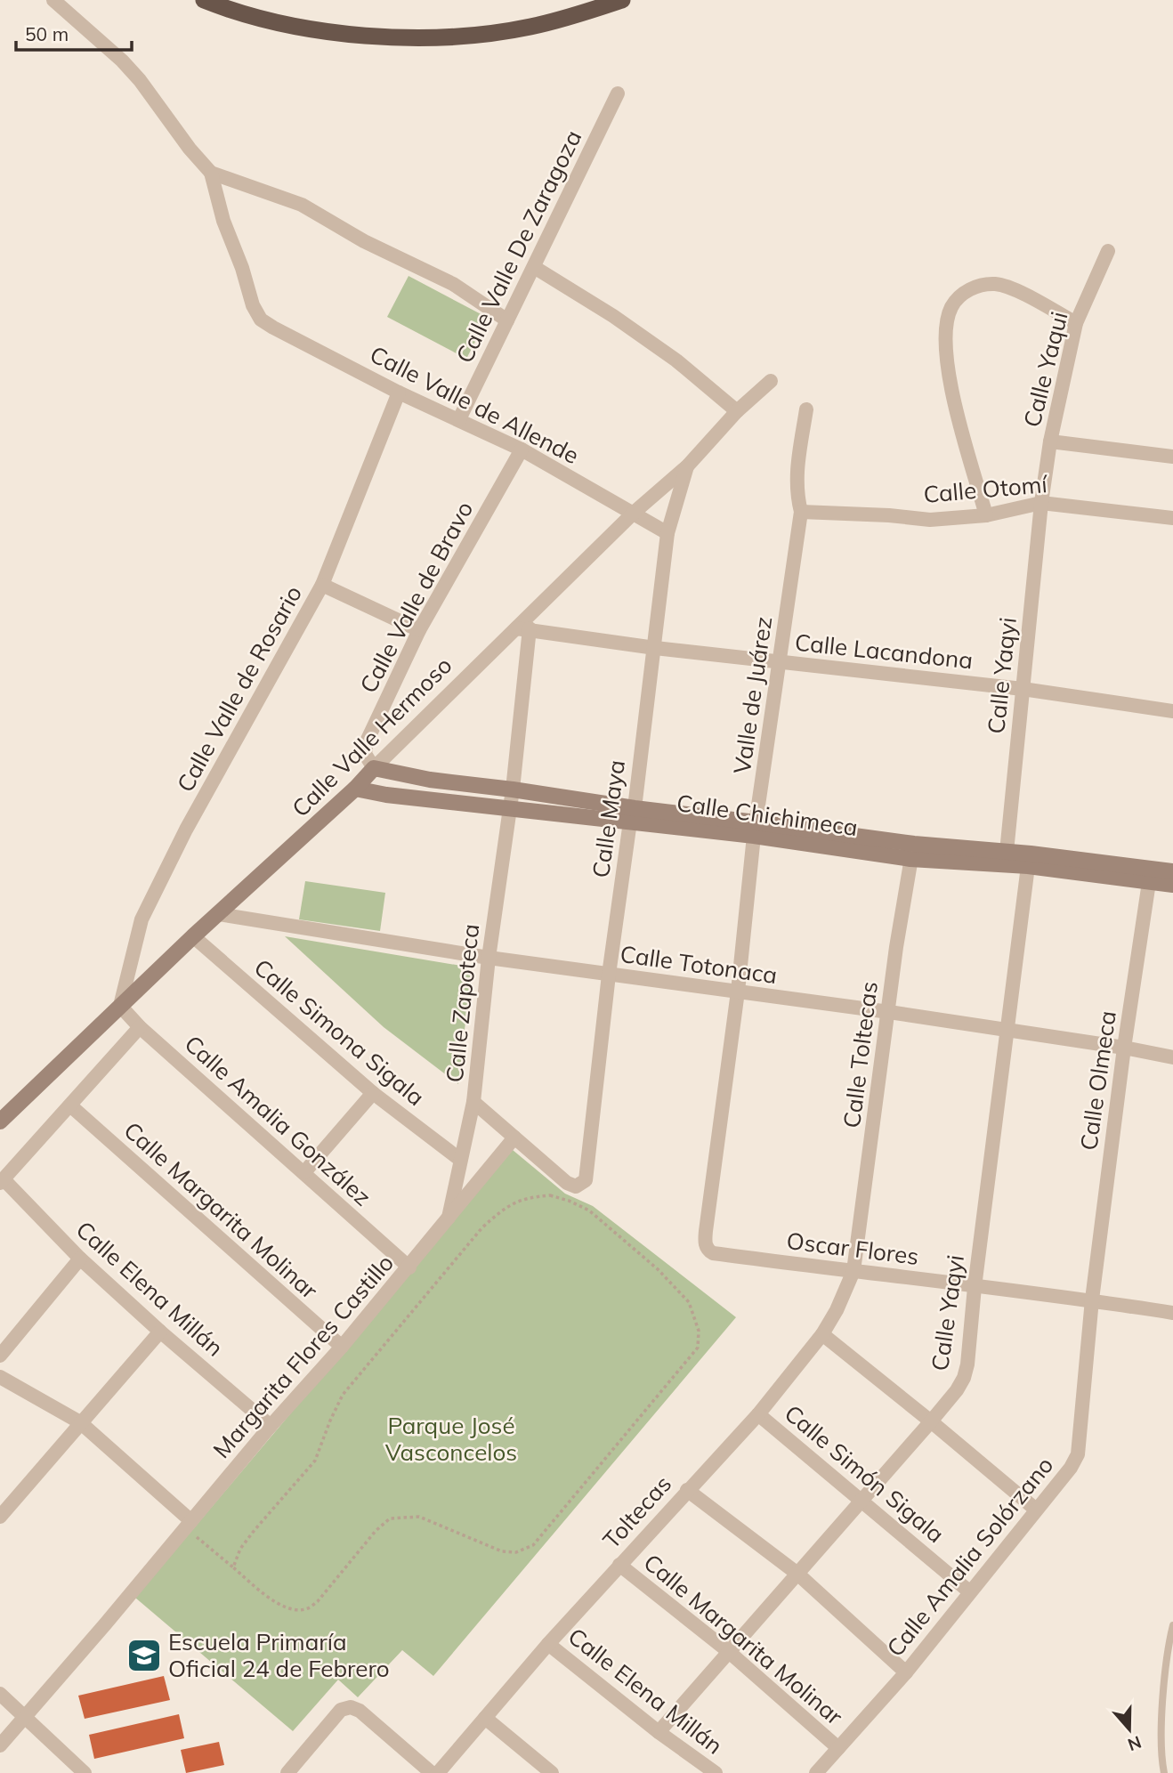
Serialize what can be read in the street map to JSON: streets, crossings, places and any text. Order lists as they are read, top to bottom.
{
  "streets": {
    "main road": ["Calle Valle Hermoso", "Calle Chichimeca"],
    "street": [
      "Calle Valle De Zaragoza",
      "Calle Yaqui",
      "Calle Valle de Allende",
      "Calle Otomí",
      "Calle Valle de Bravo",
      "Calle Lacandona",
      "Calle Yaqyi",
      "Calle Valle de Rosario",
      "Valle de Juárez",
      "Calle Maya",
      "Calle Totonaca",
      "Calle Zapoteca",
      "Calle Simona Sigala",
      "Calle Toltecas",
      "Calle Olmeca",
      "Calle Amalia González",
      "Calle Margarita Molinar",
      "Oscar Flores",
      "Calle Elena Millán",
      "Margarita Flores Castillo",
      "Calle Simón Sigala",
      "Toltecas",
      "Calle Amalia Solórzano"
    ]
  },
  "crossings": [
    ["Calle Valle De Zaragoza", "Calle Valle de Allende"],
    ["Calle Yaqui", "Calle Otomí"],
    ["Calle Yaqui", "Calle Yaqyi"],
    ["Calle Valle de Allende", "Calle Valle de Bravo"],
    ["Calle Valle de Allende", "Calle Valle de Rosario"],
    ["Calle Valle de Allende", "Calle Valle Hermoso"],
    ["Calle Valle de Allende", "Calle Maya"],
    ["Calle Otomí", "Calle Yaqyi"],
    ["Calle Otomí", "Valle de Juárez"],
    ["Calle Valle de Bravo", "Calle Valle Hermoso"],
    ["Calle Valle de Bravo", "Calle Chichimeca"],
    ["Calle Lacandona", "Calle Yaqyi"],
    ["Calle Lacandona", "Valle de Juárez"],
    ["Calle Lacandona", "Calle Valle Hermoso"],
    ["Calle Lacandona", "Calle Maya"],
    ["Calle Lacandona", "Calle Zapoteca"],
    ["Calle Yaqyi", "Calle Chichimeca"],
    ["Calle Yaqyi", "Calle Totonaca"],
    ["Calle Yaqyi", "Calle Margarita Molinar"],
    ["Calle Yaqyi", "Oscar Flores"],
    ["Calle Yaqyi", "Calle Elena Millán"],
    ["Calle Yaqyi", "Calle Simón Sigala"],
    ["Calle Valle de Rosario", "Calle Valle Hermoso"],
    ["Calle Valle de Rosario", "Calle Amalia González"],
    ["Valle de Juárez", "Calle Chichimeca"],
    ["Valle de Juárez", "Calle Totonaca"],
    ["Valle de Juárez", "Oscar Flores"],
    ["Calle Valle Hermoso", "Calle Chichimeca"],
    ["Calle Valle Hermoso", "Calle Maya"],
    ["Calle Valle Hermoso", "Calle Totonaca"],
    ["Calle Valle Hermoso", "Calle Zapoteca"],
    ["Calle Valle Hermoso", "Calle Simona Sigala"],
    ["Calle Valle Hermoso", "Calle Amalia González"],
    ["Calle Chichimeca", "Calle Maya"],
    ["Calle Chichimeca", "Calle Zapoteca"],
    ["Calle Chichimeca", "Calle Toltecas"],
    ["Calle Chichimeca", "Calle Olmeca"],
    ["Calle Maya", "Calle Totonaca"],
    ["Calle Maya", "Margarita Flores Castillo"],
    ["Calle Totonaca", "Calle Zapoteca"],
    ["Calle Totonaca", "Calle Toltecas"],
    ["Calle Totonaca", "Calle Olmeca"],
    ["Calle Zapoteca", "Calle Simona Sigala"],
    ["Calle Zapoteca", "Margarita Flores Castillo"],
    ["Calle Toltecas", "Oscar Flores"],
    ["Calle Toltecas", "Toltecas"],
    ["Calle Olmeca", "Oscar Flores"],
    ["Calle Olmeca", "Calle Amalia Solórzano"],
    ["Calle Amalia González", "Margarita Flores Castillo"],
    ["Calle Margarita Molinar", "Margarita Flores Castillo"],
    ["Calle Margarita Molinar", "Toltecas"],
    ["Calle Margarita Molinar", "Calle Amalia Solórzano"],
    ["Oscar Flores", "Toltecas"],
    ["Oscar Flores", "Calle Amalia Solórzano"],
    ["Calle Elena Millán", "Margarita Flores Castillo"],
    ["Calle Elena Millán", "Toltecas"],
    ["Calle Simón Sigala", "Toltecas"],
    ["Calle Simón Sigala", "Calle Amalia Solórzano"]
  ],
  "parks": ["Parque José Vasconcelos"],
  "places": {
    "school or university": ["Escuela Primaría Oficial 24 de Febrero"]
  },
  "scale_bar": "50 m",
  "north": "bottom"
}
